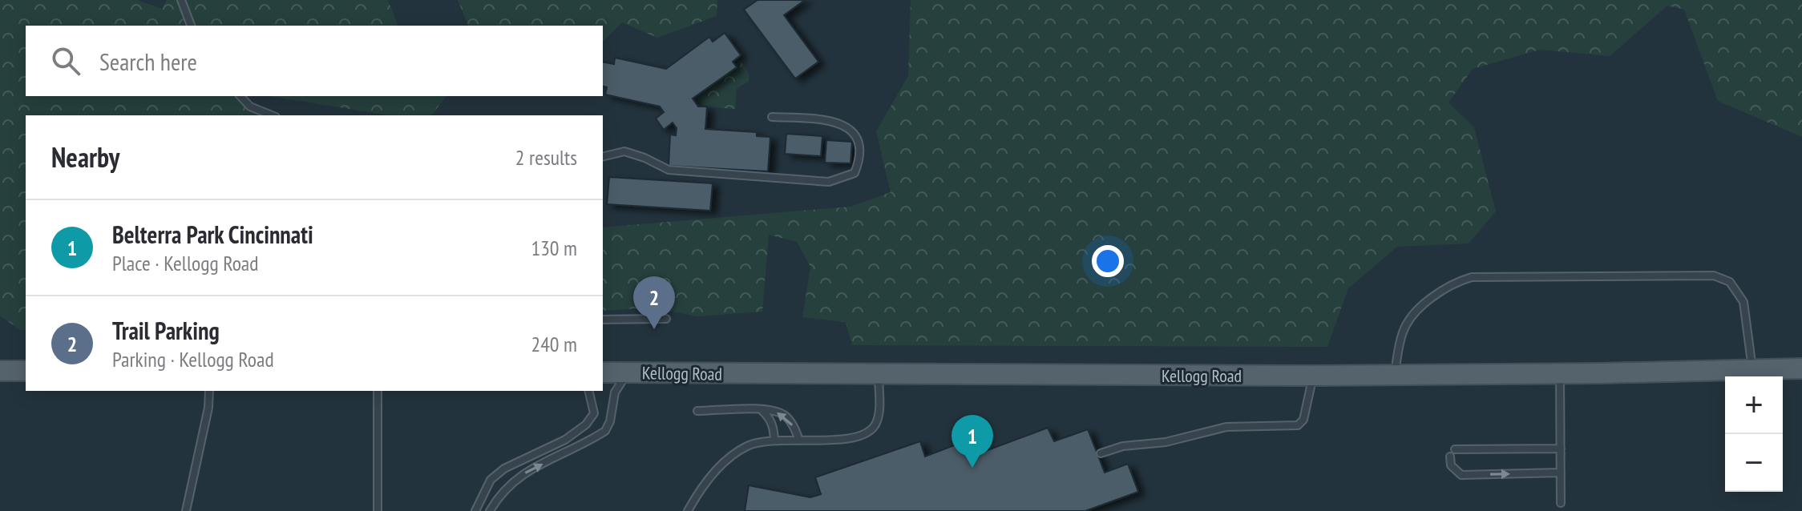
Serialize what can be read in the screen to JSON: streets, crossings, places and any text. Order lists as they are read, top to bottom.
{
  "streets": {
    "main road": ["Kellogg Road"]
  },
  "page": {
    "search": "Search here",
    "heading": ["Nearby", "2 results"],
    "list": [
      {
        "mark": "1",
        "name": "Belterra Park Cincinnati",
        "note": "Place · Kellogg Road",
        "value": "130 m"
      },
      {
        "mark": "2",
        "name": "Trail Parking",
        "note": "Parking · Kellogg Road",
        "value": "240 m"
      }
    ],
    "pins": ["2", "1"],
    "map_buttons": ["+", "−"]
  }
}
